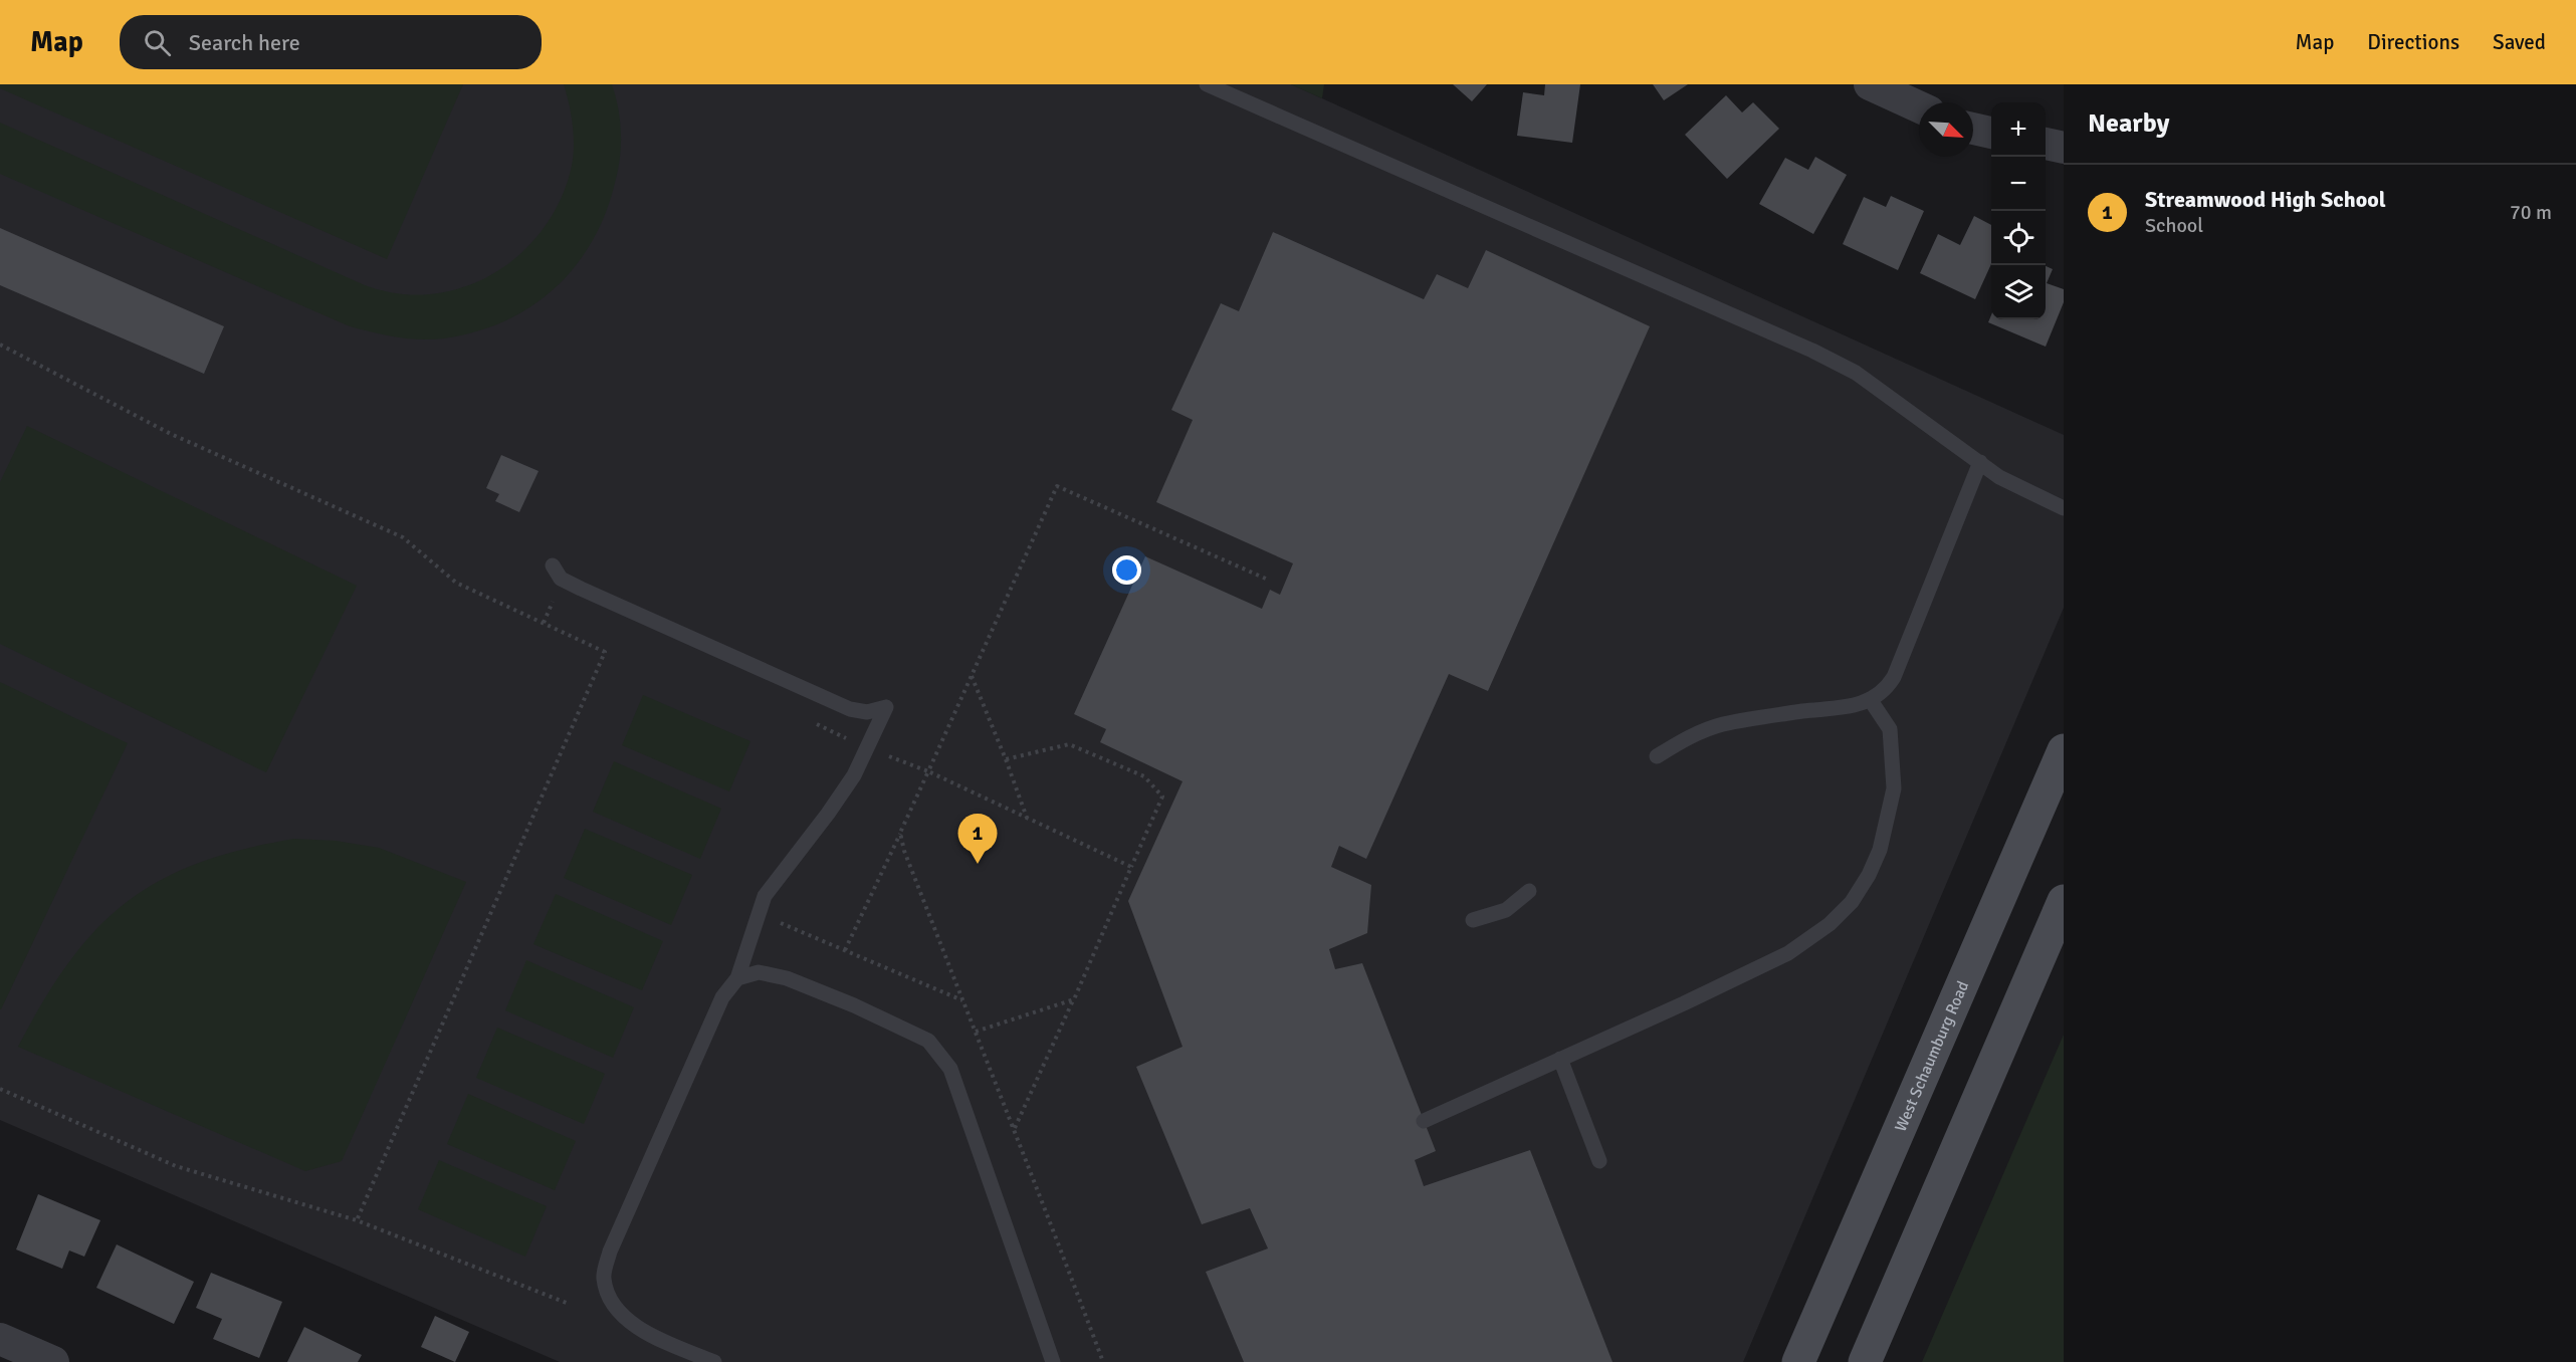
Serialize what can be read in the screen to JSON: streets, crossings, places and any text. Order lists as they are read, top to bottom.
{
  "streets": {
    "main road": ["West Schaumburg Road"]
  },
  "north": "bottom right",
  "page": {
    "header": "Map",
    "search": "Search here",
    "nav": ["Map", "Directions", "Saved"],
    "heading": "Nearby",
    "map_buttons": ["+", "−"],
    "list": [
      {
        "mark": "1",
        "name": "Streamwood High School",
        "note": "School",
        "value": "70 m"
      }
    ],
    "pins": "1"
  }
}
